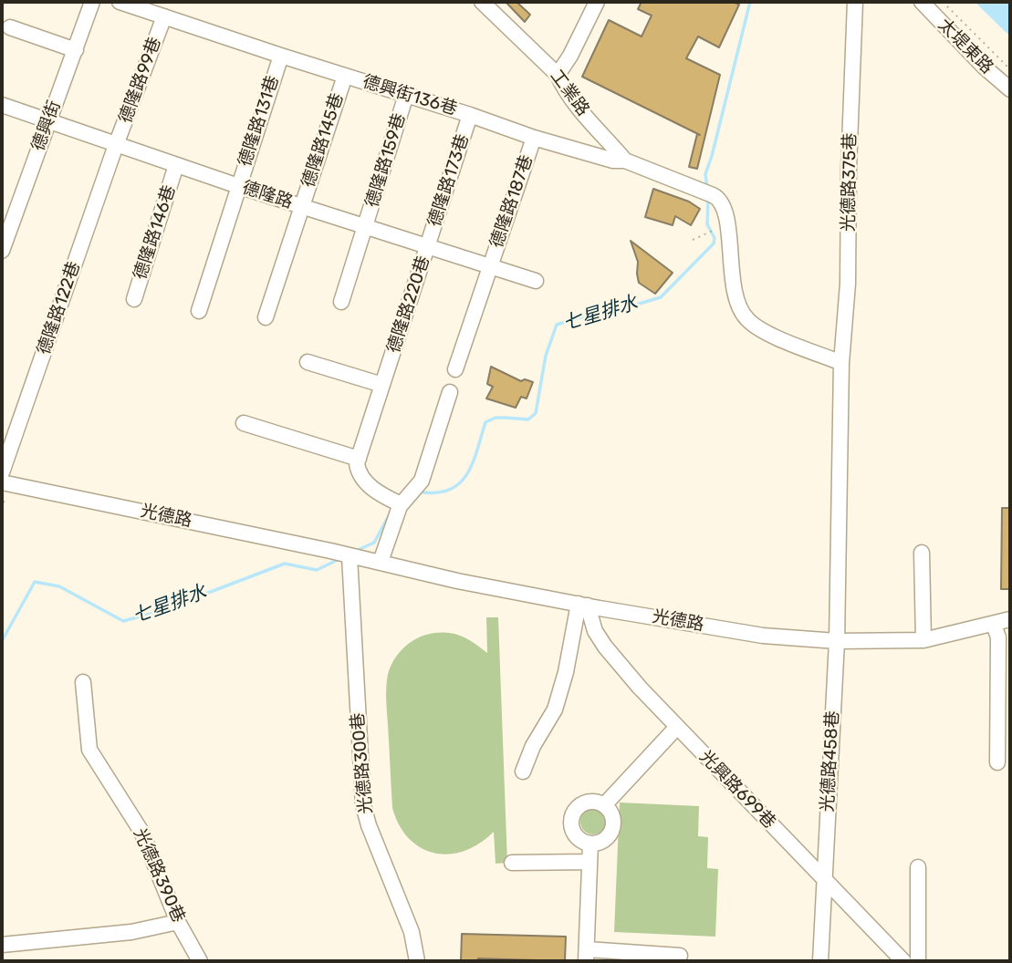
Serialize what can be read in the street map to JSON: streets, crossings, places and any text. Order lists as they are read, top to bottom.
{
  "streets": {
    "street": [
      "太堤東路",
      "德隆路99巷",
      "工業路",
      "德興街136巷",
      "德隆路131巷",
      "德興街",
      "德隆路145巷",
      "德隆路159巷",
      "德隆路173巷",
      "光德路375巷",
      "德隆路",
      "德隆路187巷",
      "德隆路146巷",
      "德隆路220巷",
      "德隆路122巷",
      "光德路",
      "光德路458巷",
      "光德路300巷",
      "光興路699巷",
      "光德路390巷"
    ]
  },
  "crossings": [
    ["德隆路99巷", "德興街136巷"],
    ["德隆路99巷", "德隆路"],
    ["德隆路99巷", "德隆路122巷"],
    ["工業路", "德興街136巷"],
    ["德興街136巷", "德隆路131巷"],
    ["德興街136巷", "德隆路145巷"],
    ["德興街136巷", "德隆路159巷"],
    ["德興街136巷", "德隆路173巷"],
    ["德興街136巷", "光德路375巷"],
    ["德興街136巷", "德隆路187巷"],
    ["德隆路131巷", "德隆路"],
    ["德興街", "德隆路"],
    ["德隆路145巷", "德隆路"],
    ["德隆路159巷", "德隆路"],
    ["德隆路173巷", "德隆路"],
    ["德隆路173巷", "德隆路220巷"],
    ["光德路375巷", "光德路"],
    ["光德路375巷", "光德路458巷"],
    ["德隆路", "德隆路187巷"],
    ["德隆路", "德隆路146巷"],
    ["德隆路", "德隆路220巷"],
    ["德隆路", "德隆路122巷"],
    ["光德路", "光德路458巷"],
    ["光德路", "光德路300巷"],
    ["光德路", "光興路699巷"],
    ["光德路458巷", "光興路699巷"]
  ],
  "water": ["七星排水"]
}
